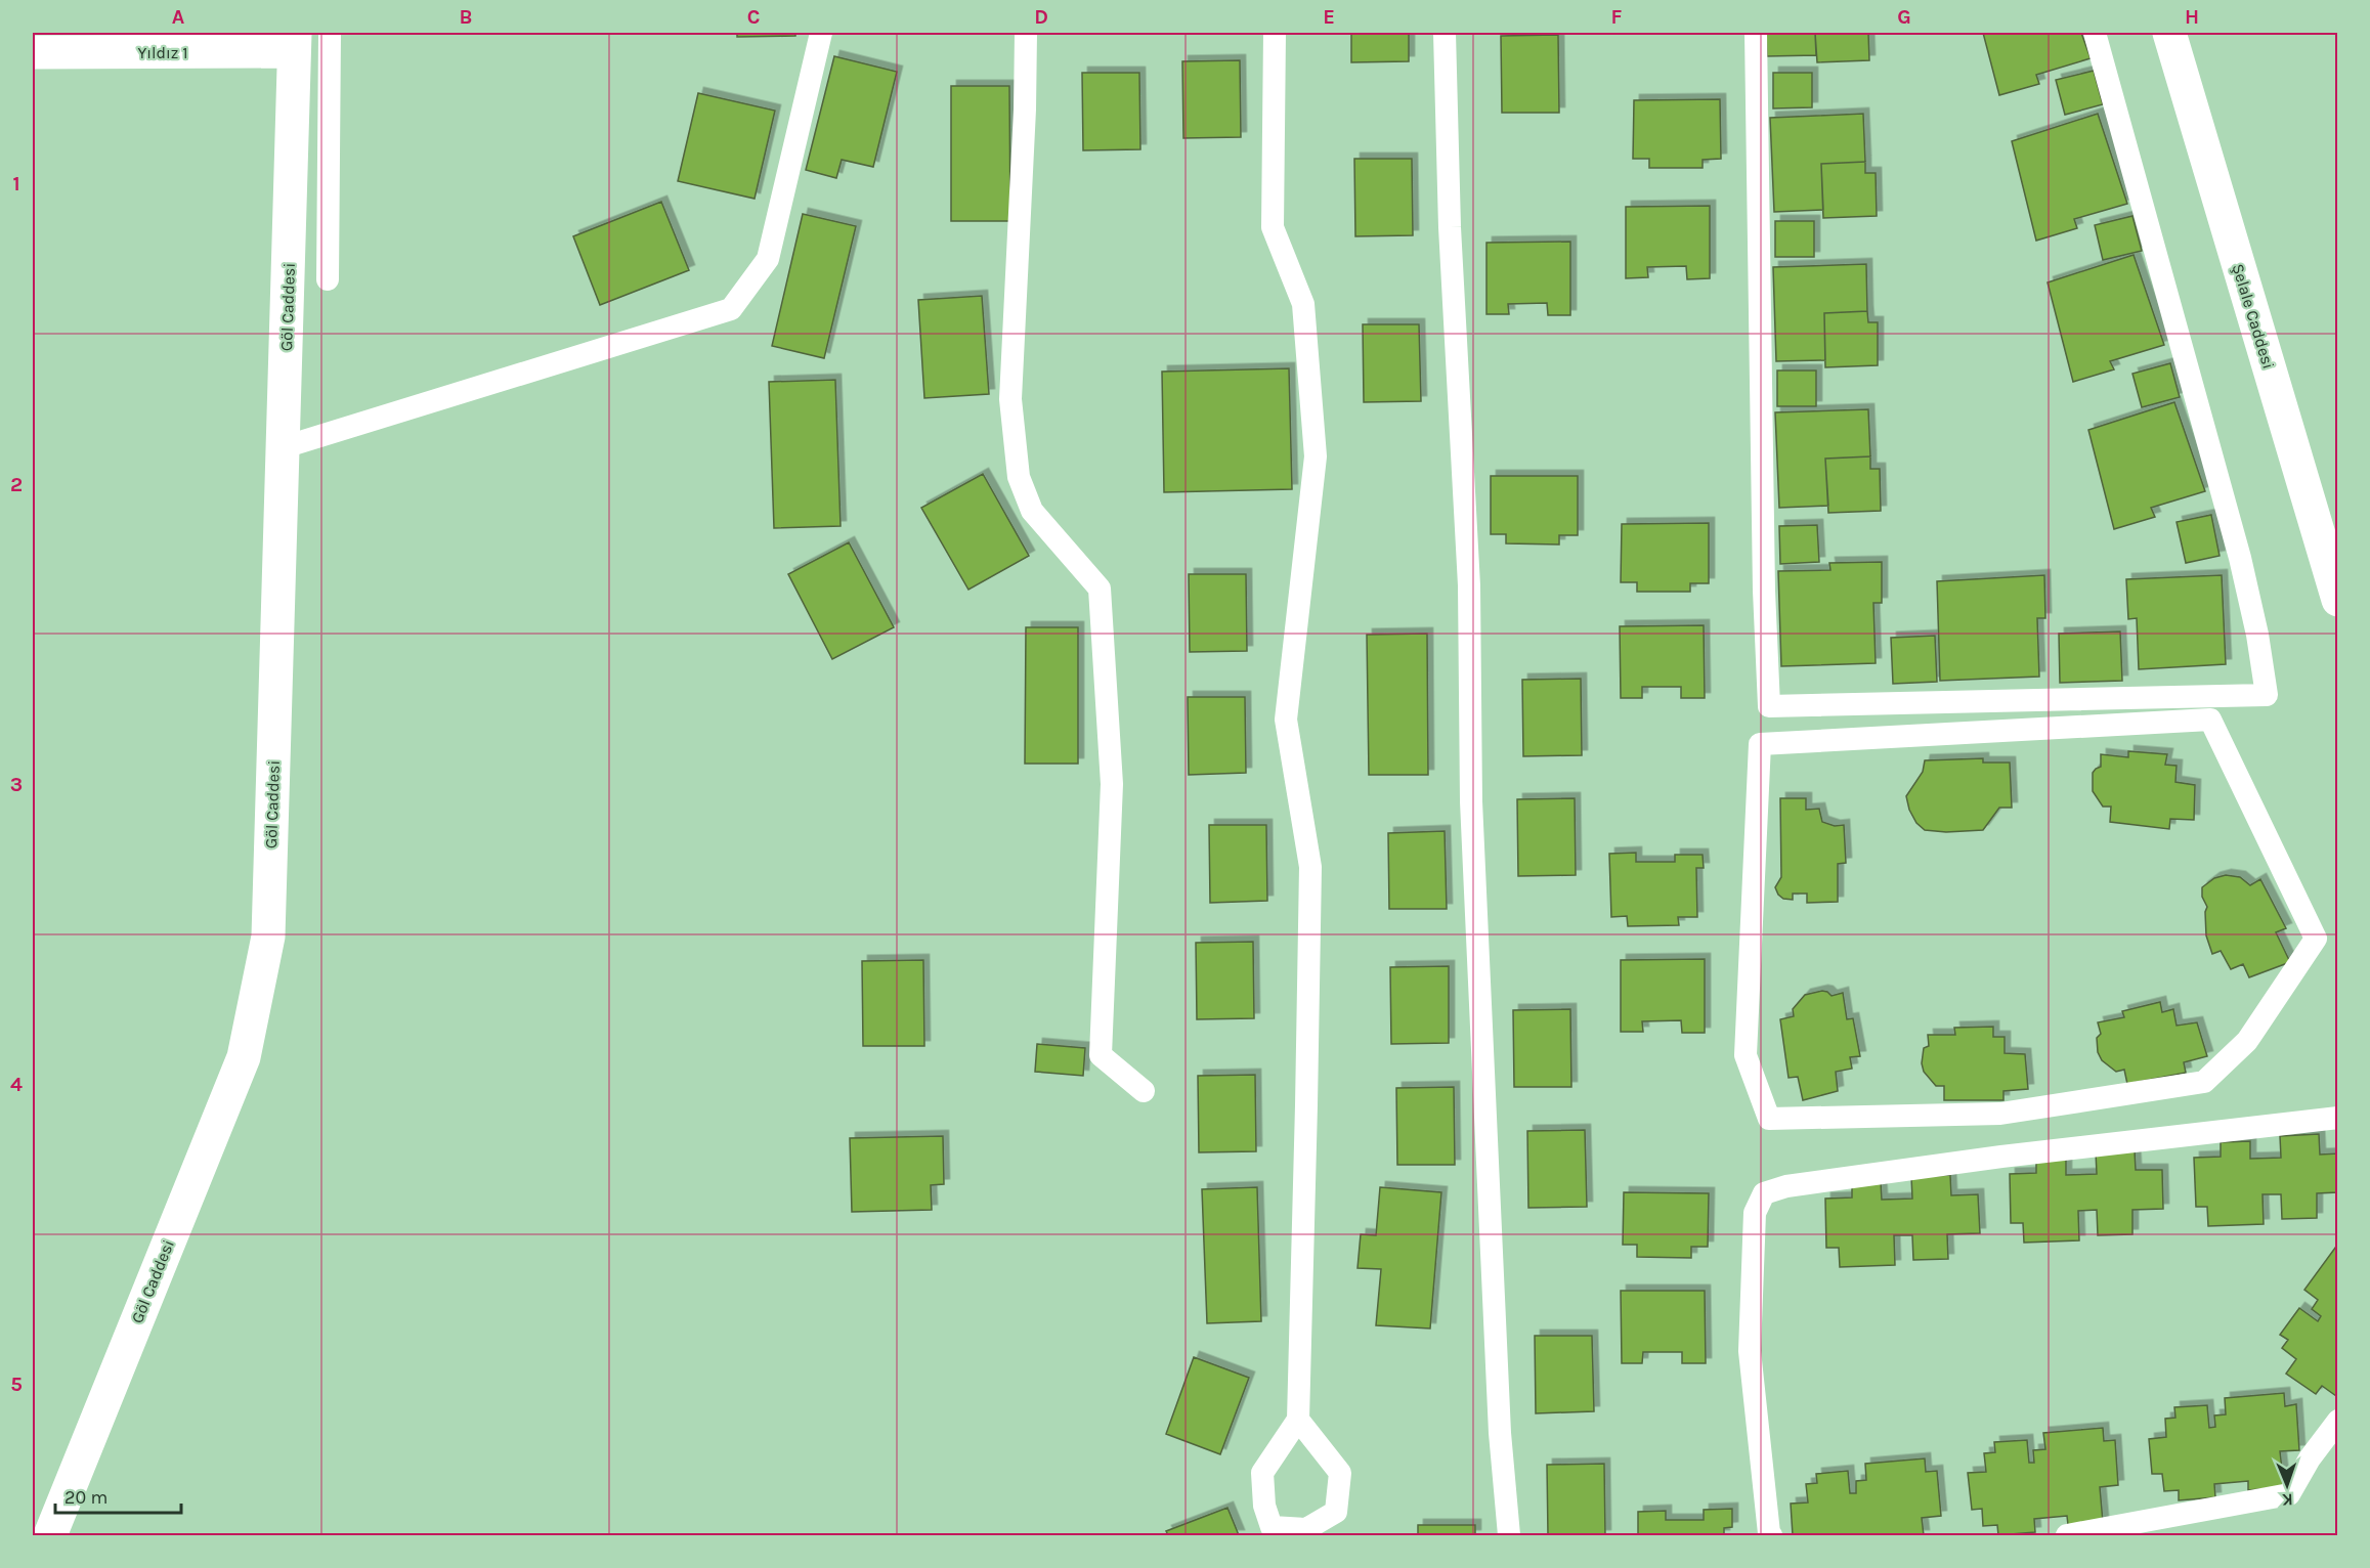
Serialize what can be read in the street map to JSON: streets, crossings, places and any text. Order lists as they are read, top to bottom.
{
  "streets": {
    "street": ["Yıldız 1", "Göl Caddesi", "Şelale Caddesi"]
  },
  "crossings": [
    ["Yıldız 1", "Göl Caddesi"]
  ],
  "scale_bar": "20 m",
  "north": "bottom",
  "grid": {
    "columns": [
      "A",
      "B",
      "C",
      "D",
      "E",
      "F",
      "G",
      "H"
    ],
    "rows": [
      "1",
      "2",
      "3",
      "4",
      "5"
    ]
  }
}
